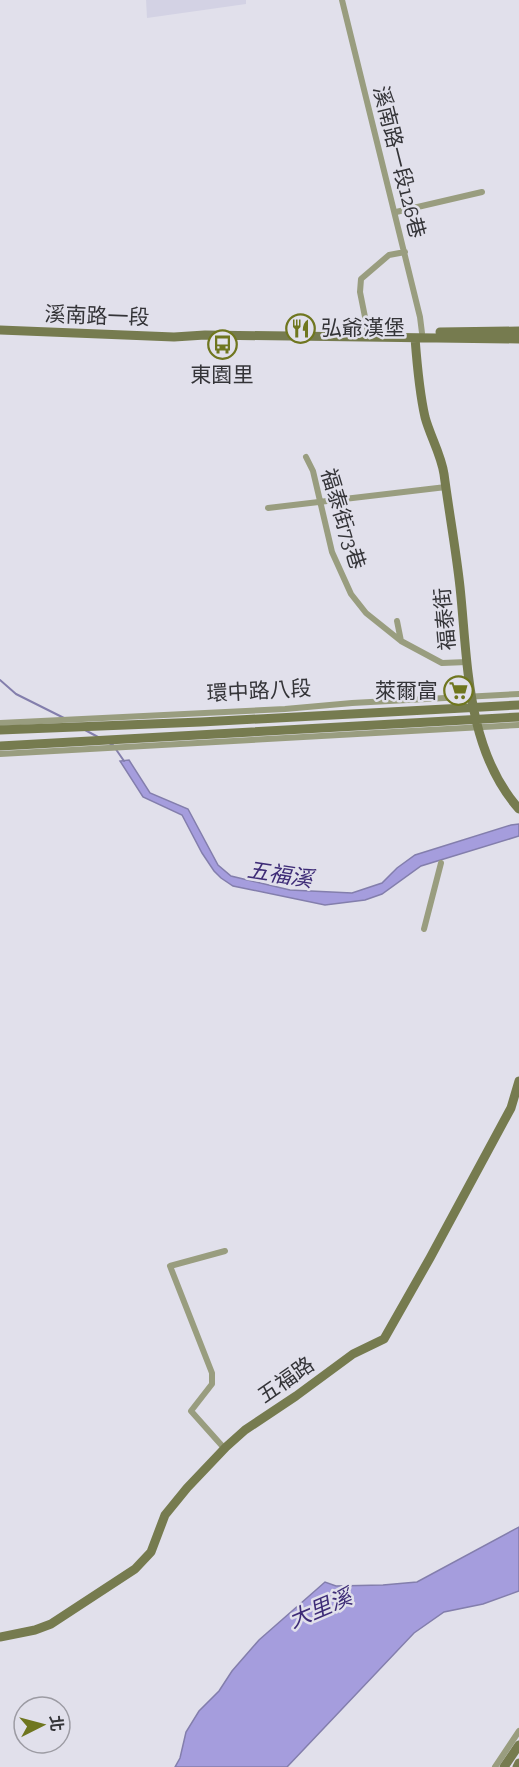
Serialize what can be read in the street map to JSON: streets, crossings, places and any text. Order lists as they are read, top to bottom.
{
  "streets": {
    "street": [
      "溪南路一段126巷",
      "溪南路一段",
      "福泰街73巷",
      "福泰街",
      "環中路八段",
      "五福路"
    ]
  },
  "crossings": [
    ["溪南路一段126巷", "溪南路一段"],
    ["溪南路一段126巷", "福泰街"],
    ["溪南路一段", "福泰街"],
    ["福泰街73巷", "福泰街"],
    ["福泰街", "環中路八段"]
  ],
  "water": ["五福溪", "大里溪"],
  "places": {
    "restaurant": ["弘爺漢堡"],
    "bus stop": ["東園里"],
    "supermarket": ["萊爾富"]
  },
  "north": "right"
}
